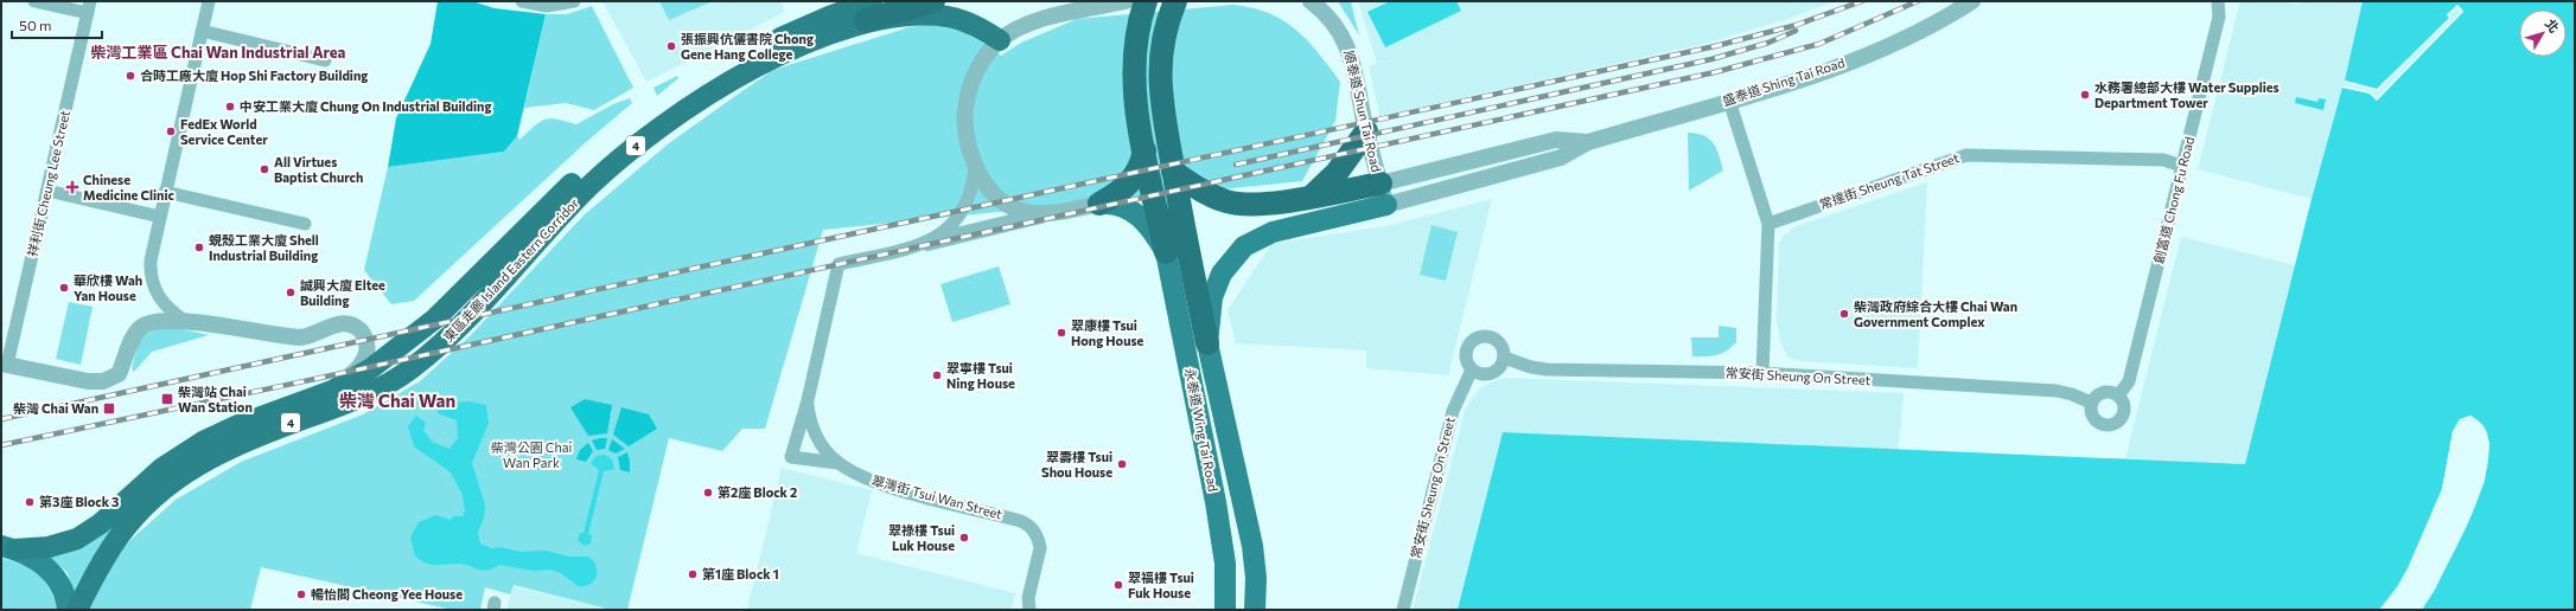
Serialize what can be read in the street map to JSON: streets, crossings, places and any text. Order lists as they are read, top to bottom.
{
  "streets": {
    "highway": ["4", "東區走廊 Island Eastern Corridor"],
    "main road": ["永泰道 Wing Tai Road"],
    "street": [
      "盛泰道 Shing Tai Road",
      "順泰道 Shun Tai Road",
      "常達街 Sheung Tat Street",
      "祥利街 Cheung Lee Street",
      "創富道 Chong Fu Road",
      "常安街 Sheung On Street",
      "翠灣街 Tsui Wan Street"
    ]
  },
  "crossings": [
    ["盛泰道 Shing Tai Road", "順泰道 Shun Tai Road"],
    ["盛泰道 Shing Tai Road", "永泰道 Wing Tai Road"],
    ["順泰道 Shun Tai Road", "永泰道 Wing Tai Road"],
    ["常達街 Sheung Tat Street", "創富道 Chong Fu Road"],
    ["創富道 Chong Fu Road", "常安街 Sheung On Street"]
  ],
  "districts": ["柴灣工業區 Chai Wan Industrial Area", "柴灣 Chai Wan"],
  "parks": ["柴灣公園 Chai Wan Park"],
  "places": {
    "other": [
      "張振興伉儷書院 Chong Gene Hang College",
      "合時工廠大廈 Hop Shi Factory Building",
      "水務署總部大樓 Water Supplies Department Tower",
      "中安工業大廈 Chung On Industrial Building",
      "FedEx World Service Center",
      "All Virtues Baptist Church",
      "蜆殼工業大廈 Shell Industrial Building",
      "華欣樓 Wah Yan House",
      "誠興大廈 Eltee Building",
      "柴灣政府綜合大樓 Chai Wan Government Complex",
      "翠康樓 Tsui Hong House",
      "翠寧樓 Tsui Ning House",
      "翠壽樓 Tsui Shou House",
      "第2座 Block 2",
      "第3座 Block 3",
      "翠祿樓 Tsui Luk House",
      "第1座 Block 1",
      "翠福樓 Tsui Fuk House",
      "暢怡閣 Cheong Yee House"
    ],
    "health": ["Chinese Medicine Clinic"],
    "transit": ["柴灣站 Chai Wan Station", "柴灣 Chai Wan"]
  },
  "scale_bar": "50 m",
  "north": "top right"
}
